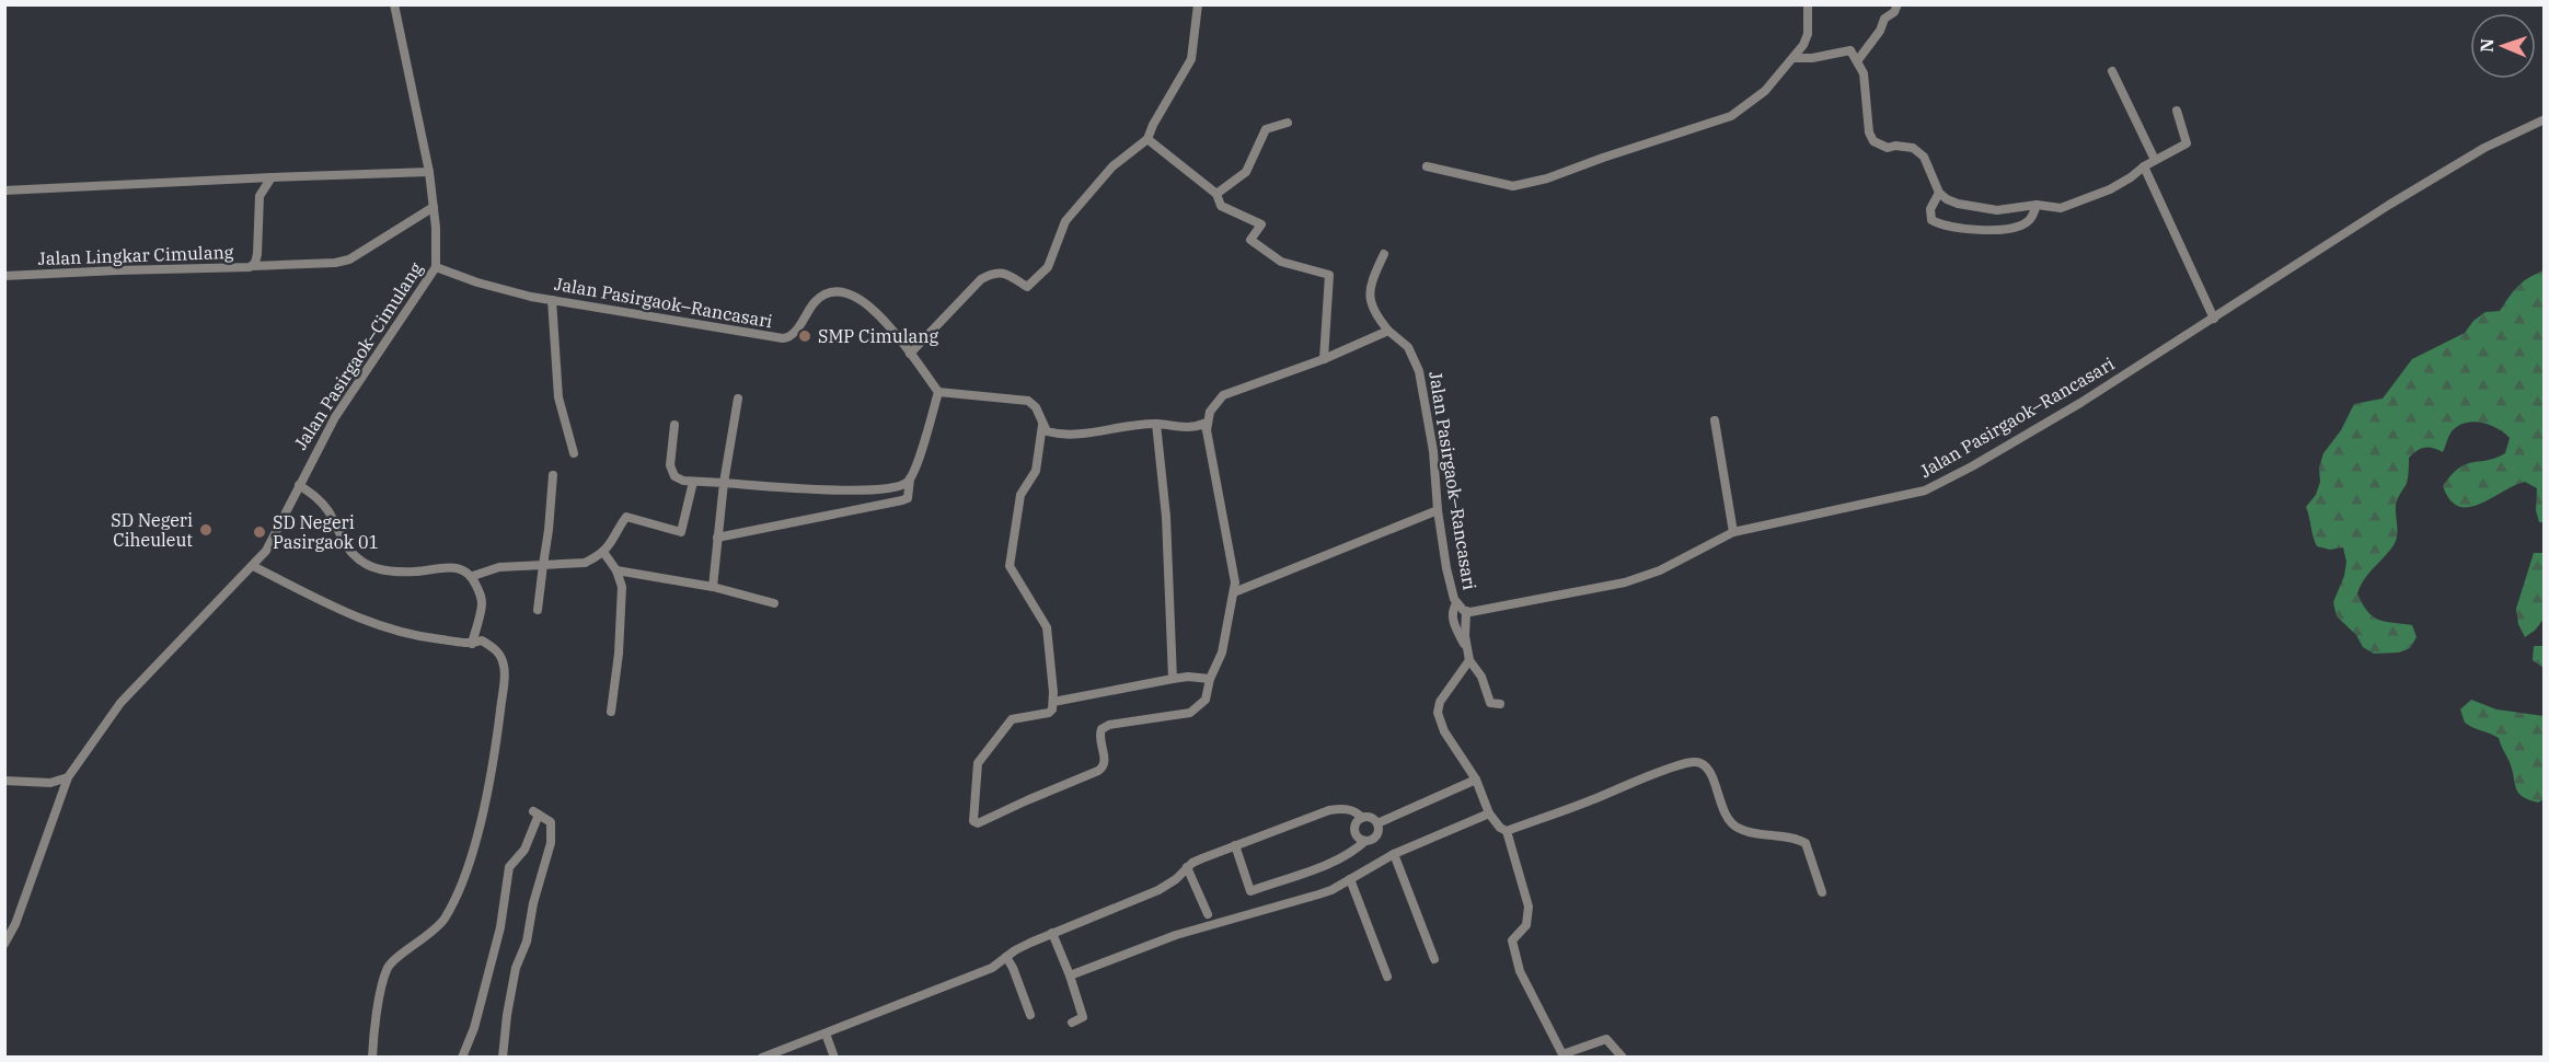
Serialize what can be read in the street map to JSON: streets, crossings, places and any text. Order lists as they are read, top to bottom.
{
  "streets": {
    "street": ["Jalan Lingkar Cimulang", "Jalan Pasirgaok–Rancasari", "Jalan Pasirgaok–Cimulang"]
  },
  "crossings": [
    ["Jalan Pasirgaok–Rancasari", "Jalan Pasirgaok–Cimulang"]
  ],
  "places": ["SMP Cimulang", "SD Negeri Ciheuleut", "SD Negeri Pasirgaok 01"],
  "north": "left"
}
